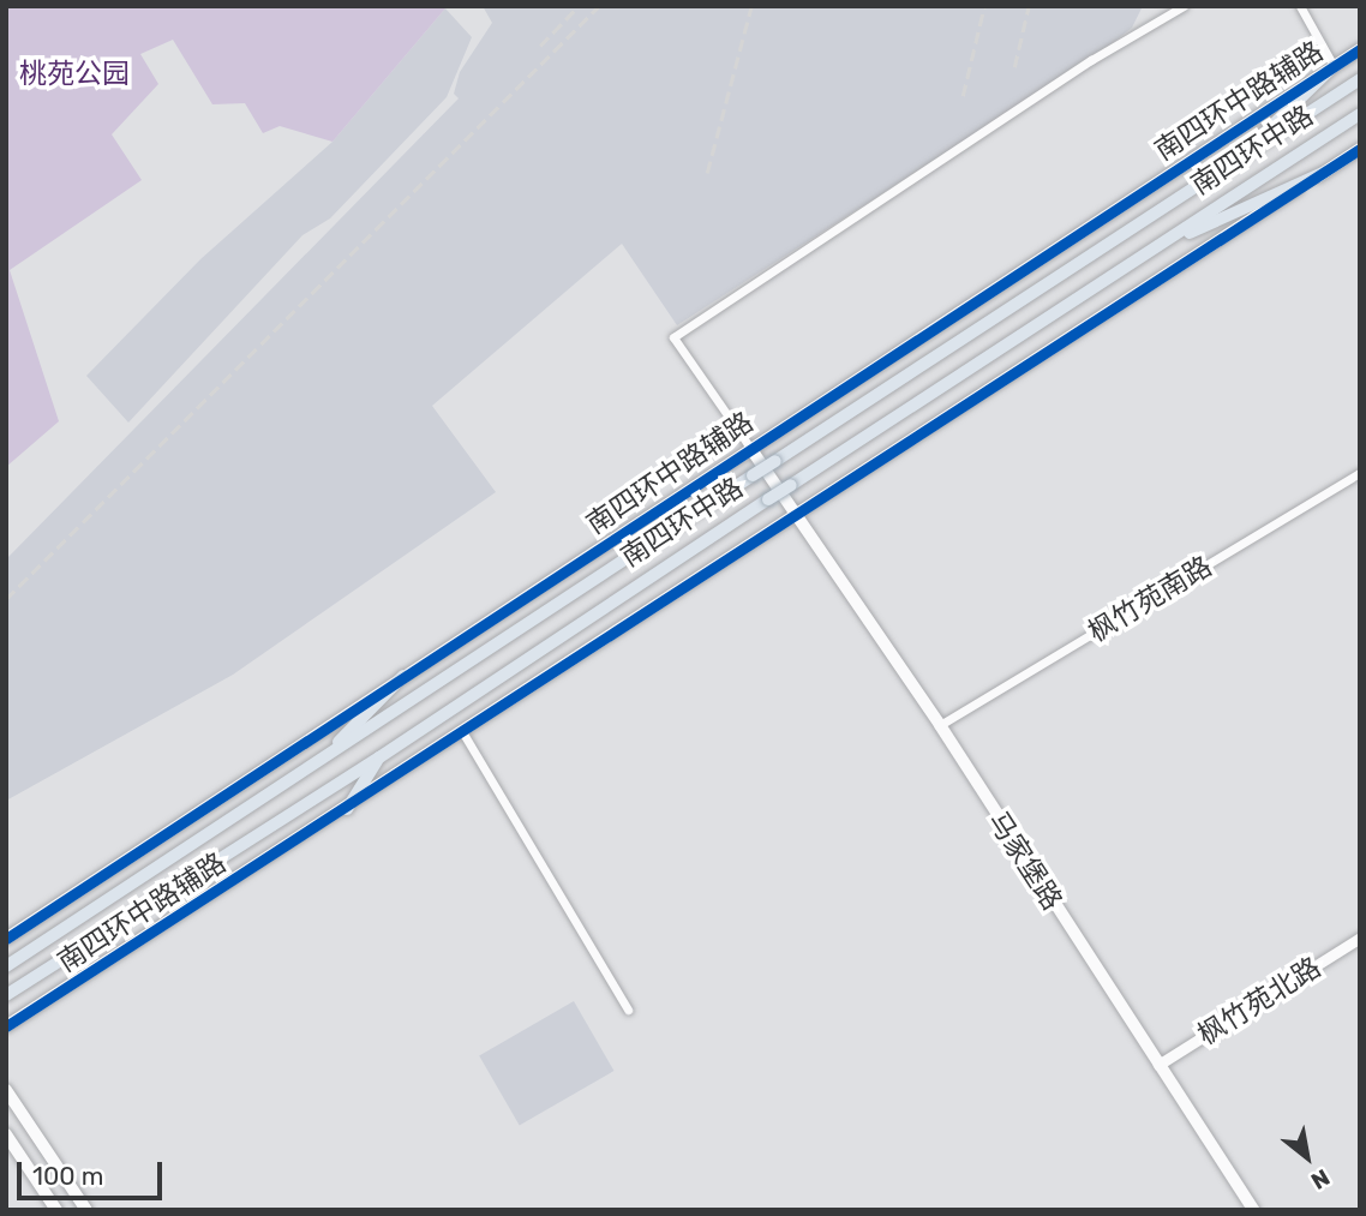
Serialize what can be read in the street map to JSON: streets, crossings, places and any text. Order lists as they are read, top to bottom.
{
  "streets": {
    "highway": ["南四环中路"],
    "main road": ["南四环中路辅路", "马家堡路"],
    "street": ["枫竹苑南路", "枫竹苑北路"]
  },
  "crossings": [
    ["南四环中路辅路", "马家堡路"],
    ["枫竹苑南路", "马家堡路"],
    ["马家堡路", "枫竹苑北路"]
  ],
  "parks": ["桃苑公园"],
  "scale_bar": "100 m",
  "north": "bottom right"
}
